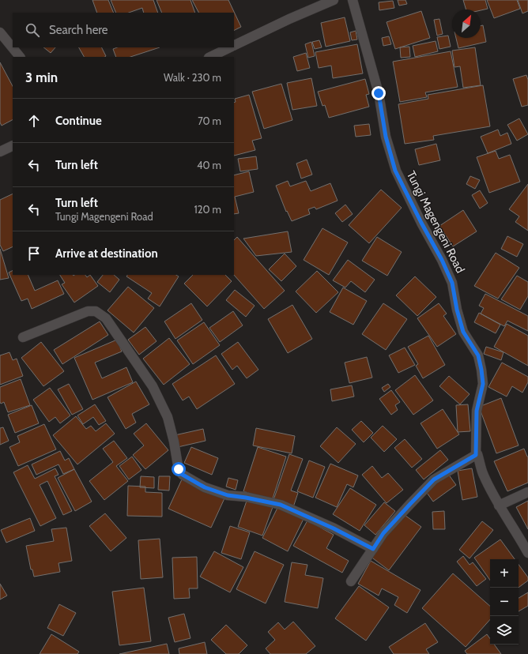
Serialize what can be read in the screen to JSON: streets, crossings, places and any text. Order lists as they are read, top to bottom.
{
  "streets": {
    "street": ["Tungi Magengeni Road"]
  },
  "north": "top right",
  "page": {
    "search": "Search here",
    "heading": ["3 min", "Walk · 230 m"],
    "list": [
      ["Continue", "70 m"],
      ["Turn left", "40 m"],
      ["Turn left", "Tungi Magengeni Road", "120 m"],
      "Arrive at destination"
    ],
    "map_buttons": ["+", "−"]
  }
}
